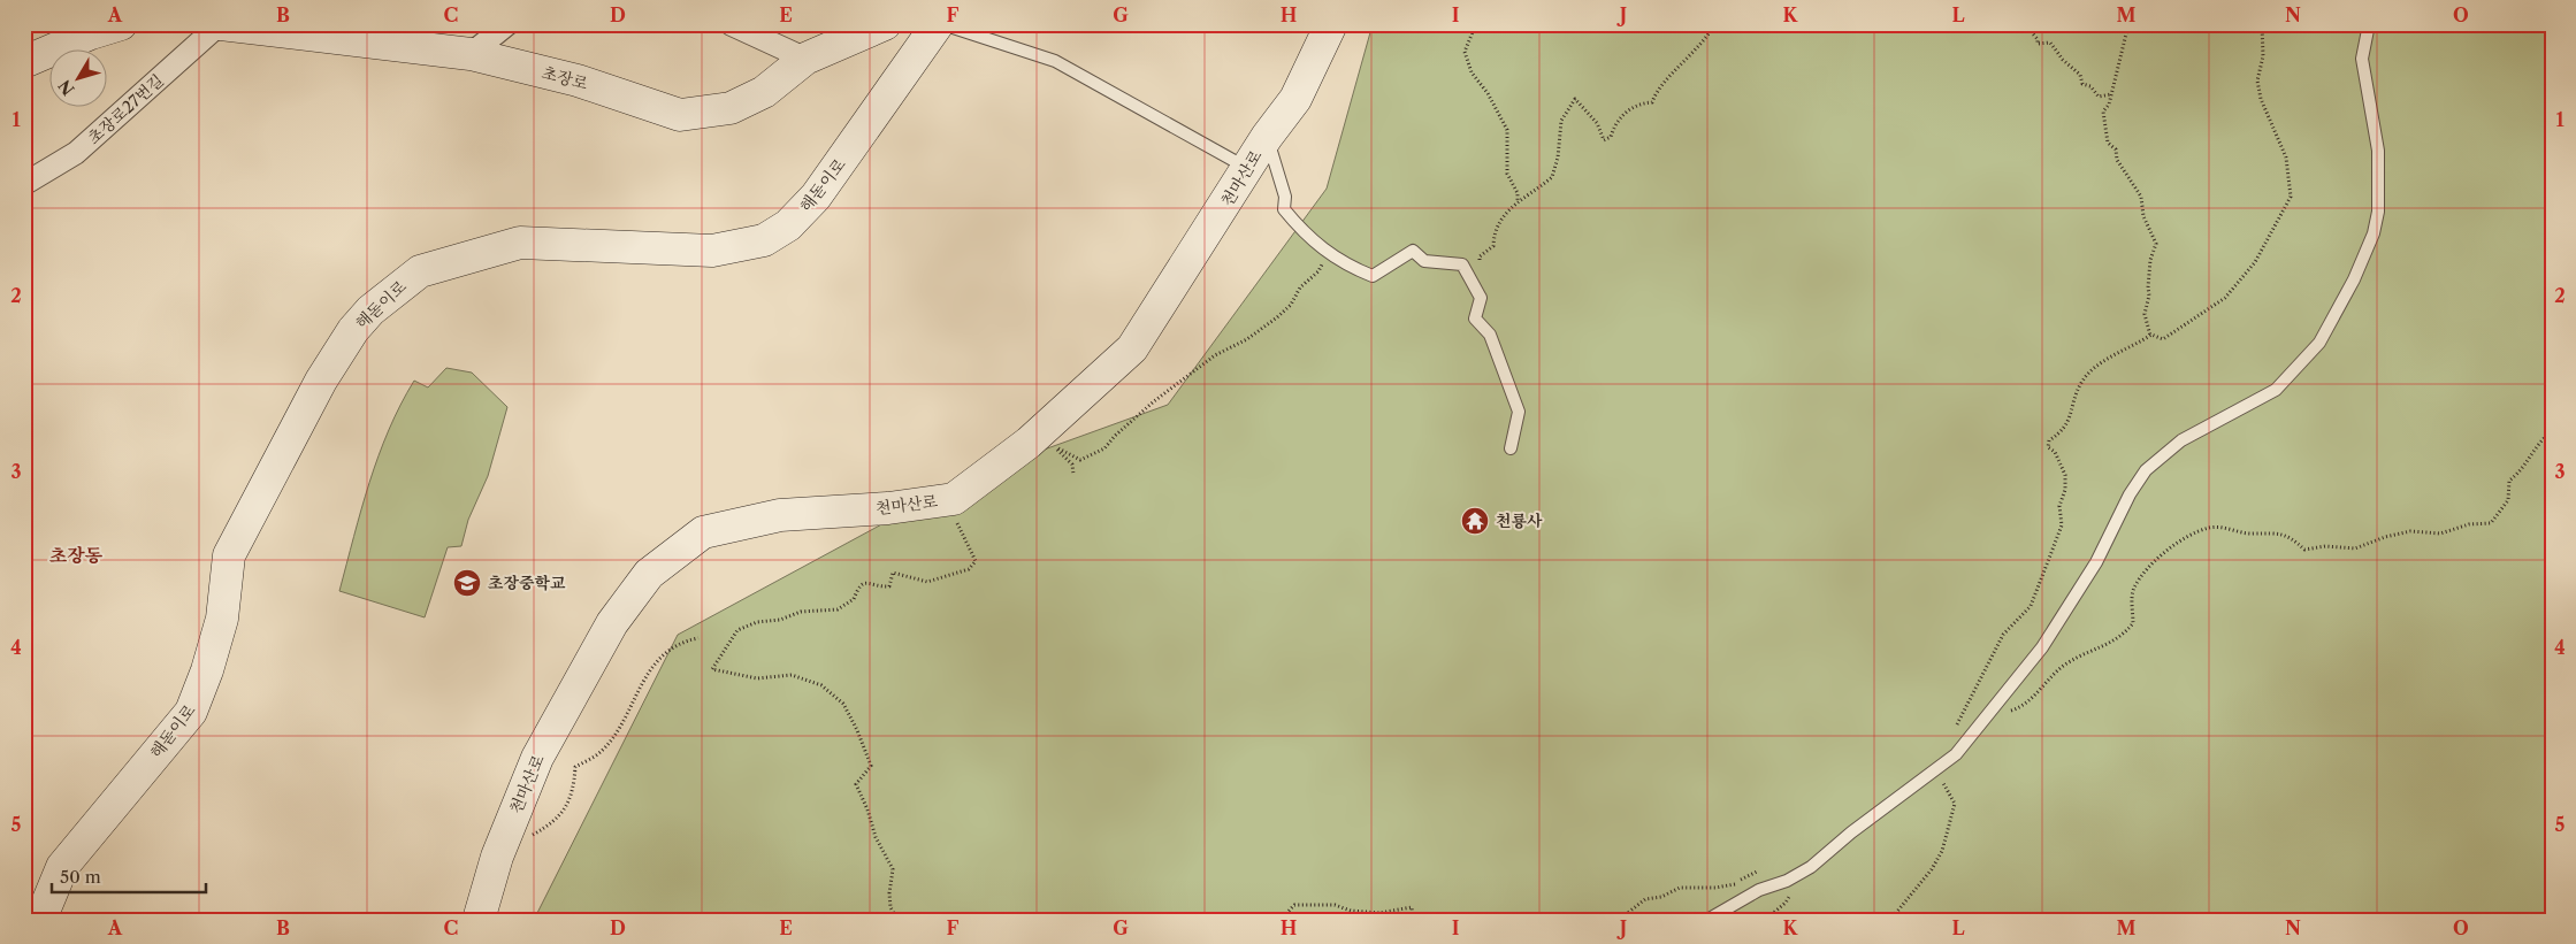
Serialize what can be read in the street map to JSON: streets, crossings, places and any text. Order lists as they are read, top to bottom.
{
  "streets": {
    "street": [
      "초장로",
      "초장로27번길",
      "천마산로",
      "해돋이로"
    ]
  },
  "crossings": [
    ["초장로", "초장로27번길"]
  ],
  "districts": ["초장동"],
  "places": {
    "temple": ["천룡사"],
    "school or university": ["초장중학교"]
  },
  "scale_bar": "50 m",
  "north": "bottom left",
  "grid": {
    "columns": [
      "A",
      "B",
      "C",
      "D",
      "E",
      "F",
      "G",
      "H",
      "I",
      "J",
      "K",
      "L",
      "M",
      "N",
      "O"
    ],
    "rows": [
      "1",
      "2",
      "3",
      "4",
      "5"
    ]
  }
}
